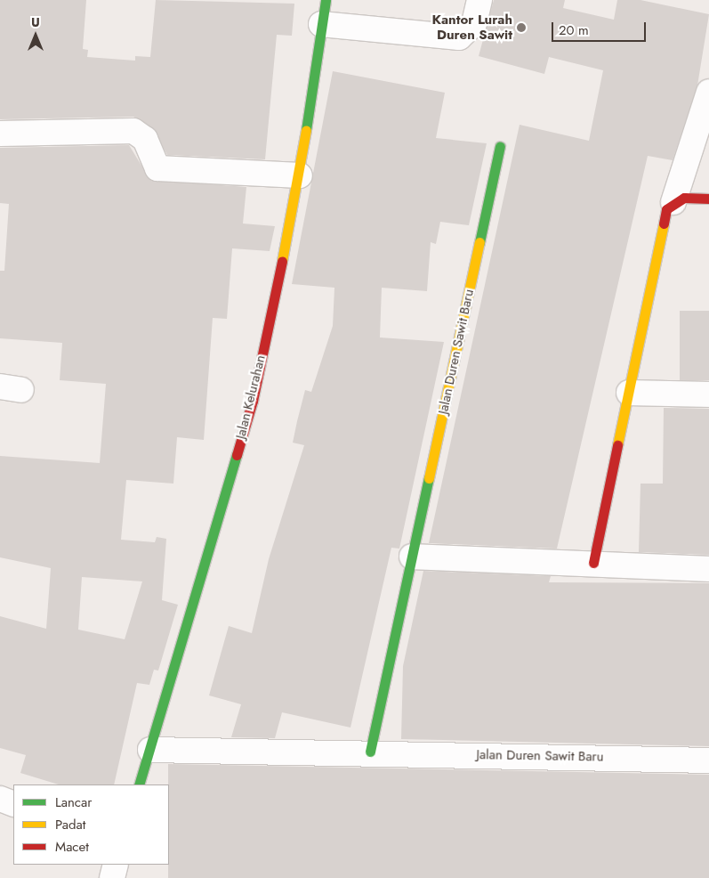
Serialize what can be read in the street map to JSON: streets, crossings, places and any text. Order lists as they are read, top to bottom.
{
  "streets": {
    "street": ["Jalan Duren Sawit Baru", "Jalan Kelurahan"]
  },
  "crossings": [
    ["Jalan Duren Sawit Baru", "Jalan Kelurahan"]
  ],
  "places": ["Kantor Lurah Duren Sawit"],
  "legend": ["Lancar", "Padat", "Macet"],
  "scale_bar": "20 m",
  "north": "top"
}
